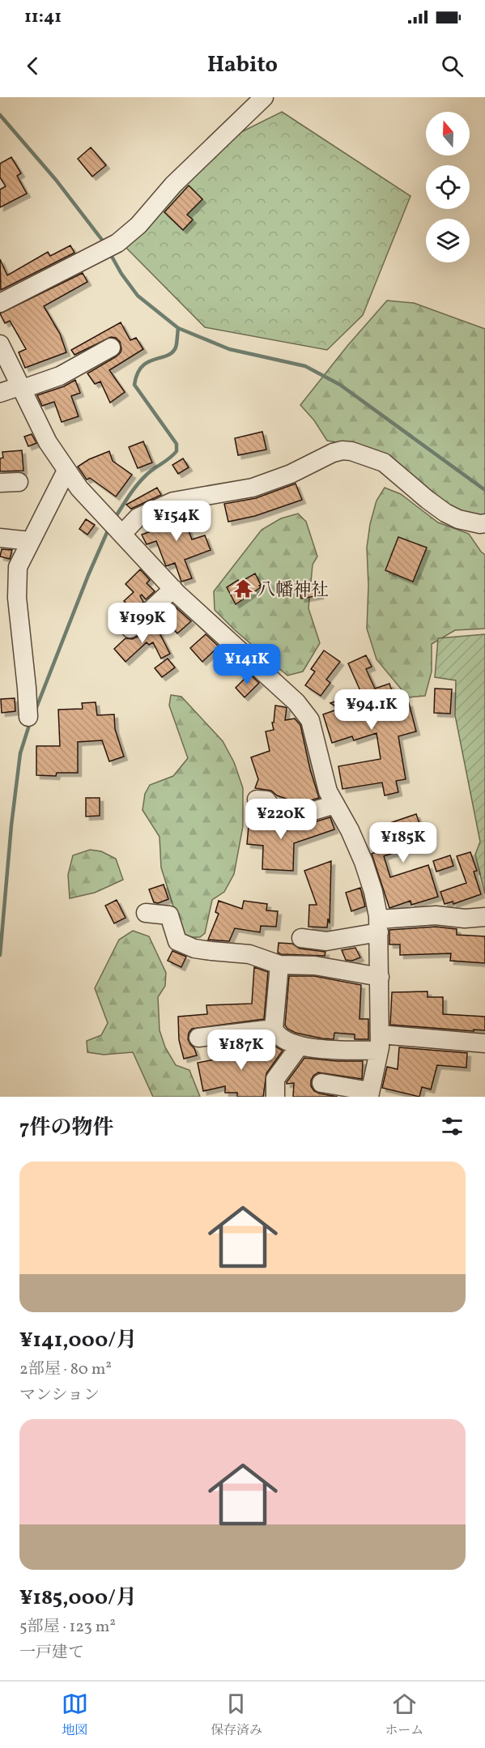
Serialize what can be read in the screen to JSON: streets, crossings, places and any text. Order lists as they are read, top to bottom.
{
  "places": {
    "temple": ["八幡神社"]
  },
  "north": "top",
  "page": {
    "status": "11:41",
    "header": "Habito",
    "price": [
      "¥154K",
      "¥199K",
      "¥141K",
      "¥94.1K",
      "¥220K",
      "¥185K",
      "¥187K"
    ],
    "heading": "7件の物件",
    "list": [
      {
        "name": "¥141,000/月",
        "note": "2部屋 · 80 m² · マンション"
      },
      {
        "name": "¥185,000/月",
        "note": "5部屋 · 123 m² · 一戸建て"
      }
    ],
    "tabs": ["地図", "保存済み", "ホーム"]
  }
}
